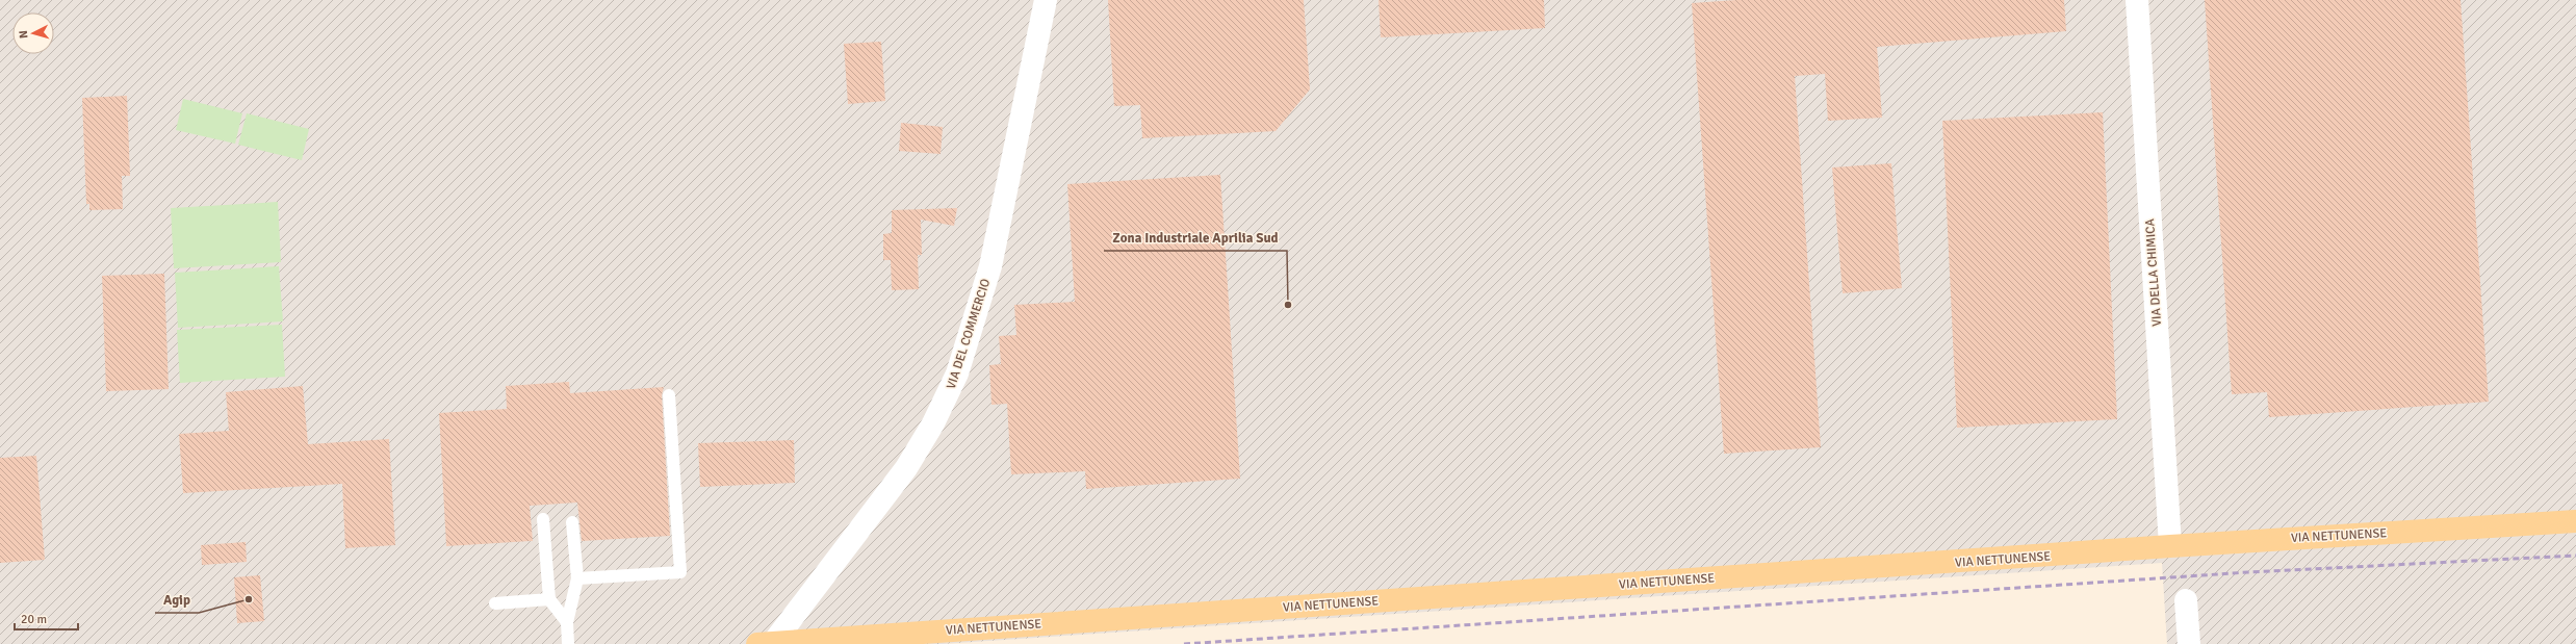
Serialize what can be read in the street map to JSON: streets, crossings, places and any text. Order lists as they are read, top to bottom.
{
  "streets": {
    "main road": ["VIA NETTUNENSE"],
    "street": ["VIA DELLA CHIMICA", "VIA DEL COMMERCIO"]
  },
  "crossings": [
    ["VIA DELLA CHIMICA", "VIA NETTUNENSE"],
    ["VIA DEL COMMERCIO", "VIA NETTUNENSE"]
  ],
  "places": ["Zona Industriale Aprilia Sud", "Agip"],
  "scale_bar": "20 m",
  "north": "left"
}
